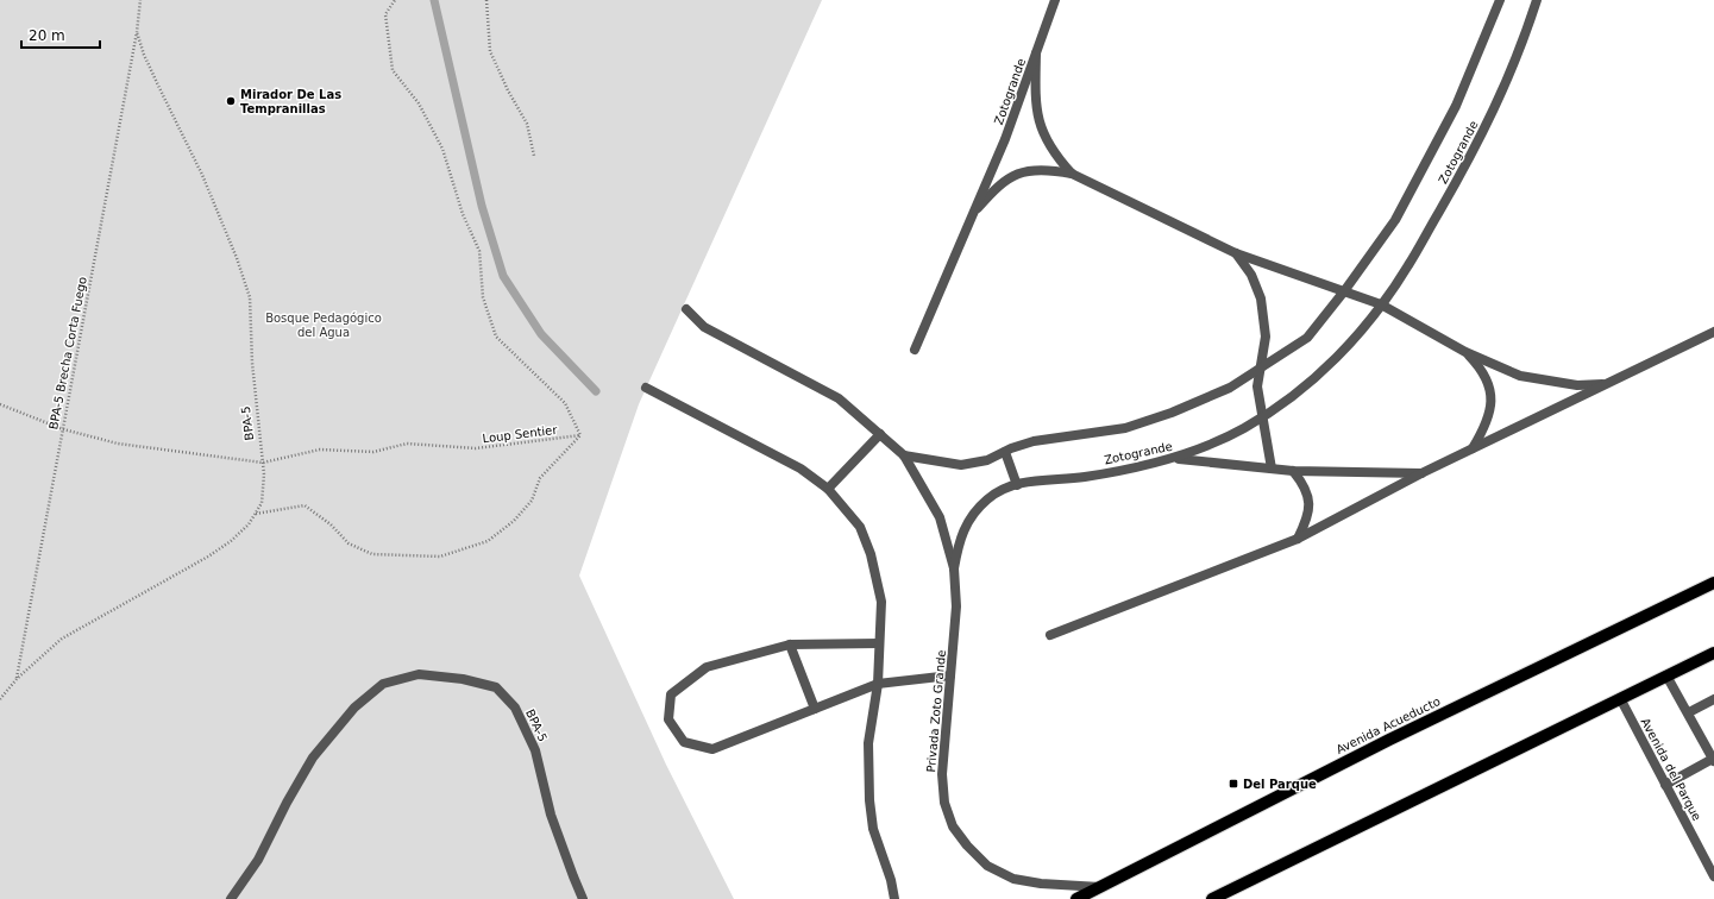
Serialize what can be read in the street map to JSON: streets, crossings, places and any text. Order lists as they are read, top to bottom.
{
  "streets": {
    "main road": ["Avenida Acueducto"],
    "street": [
      "Zotogrande",
      "BPA-5",
      "Privada Zoto Grande",
      "Avenida del Parque"
    ],
    "path": ["BPA-5 Brecha Corta Fuego", "Loup Sentier"]
  },
  "crossings": [
    ["Zotogrande", "Privada Zoto Grande"],
    ["BPA-5 Brecha Corta Fuego", "BPA-5"],
    ["BPA-5", "Loup Sentier"],
    ["Privada Zoto Grande", "Avenida Acueducto"]
  ],
  "parks": ["Bosque Pedagógico del Agua"],
  "places": {
    "other": ["Mirador De Las Tempranillas"],
    "transit": ["Del Parque"]
  },
  "scale_bar": "20 m"
}
